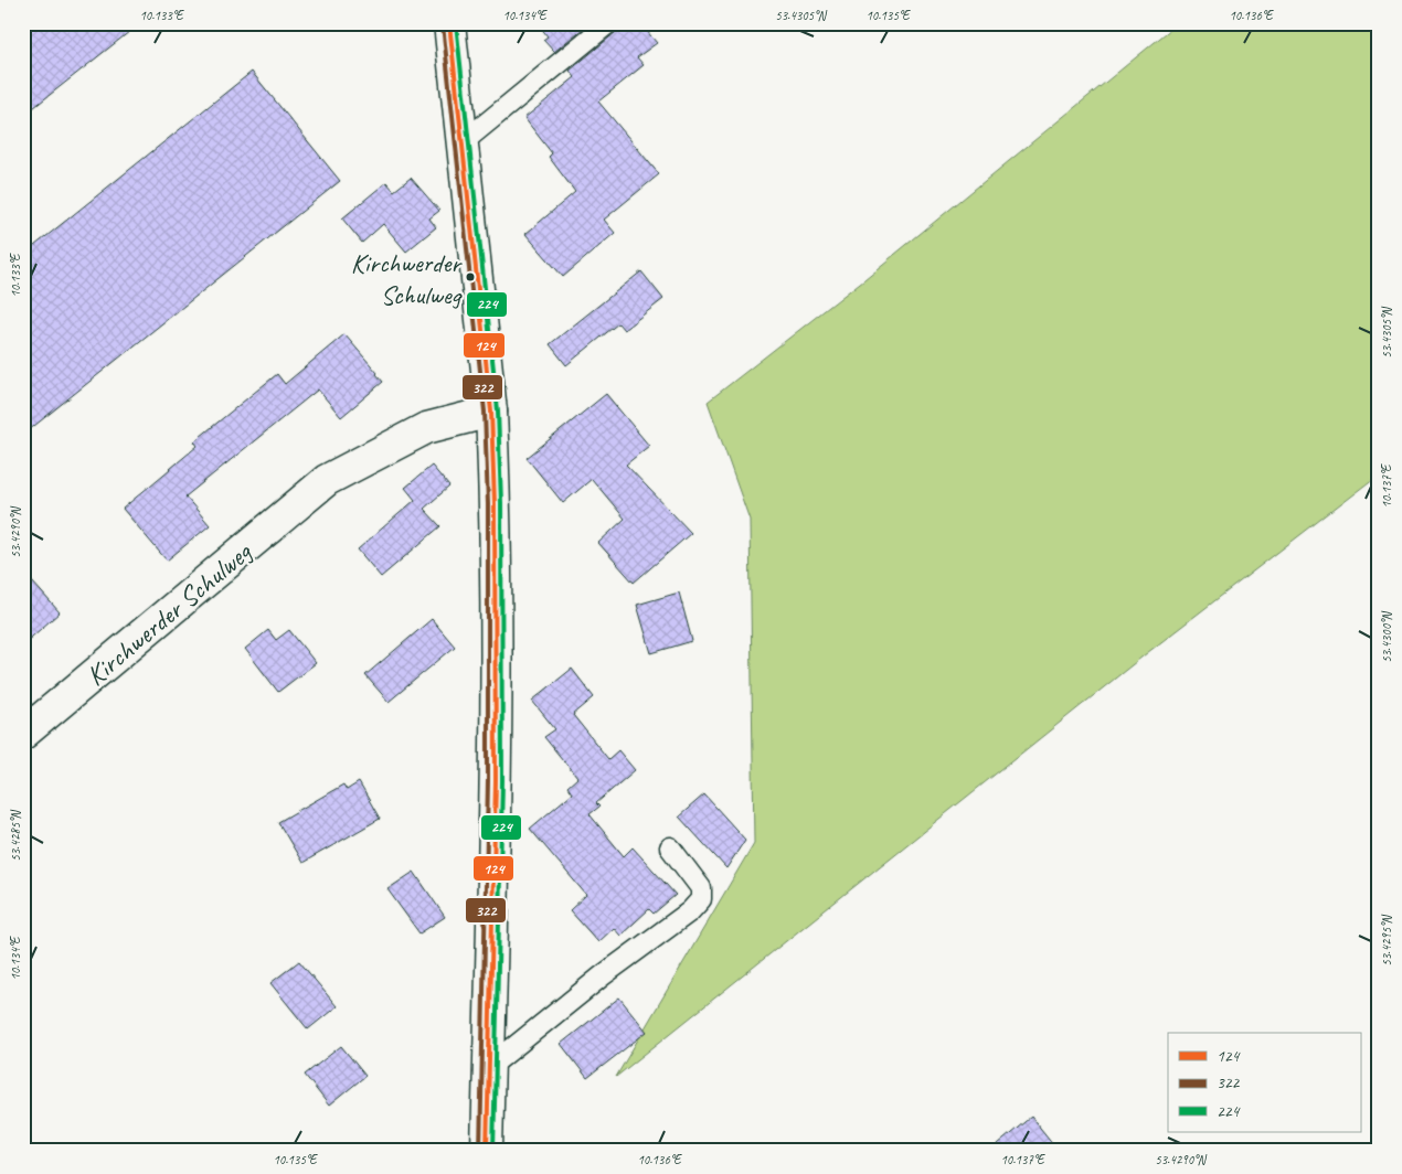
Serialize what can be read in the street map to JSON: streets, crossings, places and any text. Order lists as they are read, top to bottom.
{
  "streets": {
    "street": ["Kirchwerder Schulweg"]
  },
  "places": ["Kirchwerder Schulweg"],
  "lines": ["transit line 124", "transit line 224", "transit line 322"],
  "legend": ["124", "322", "224"],
  "coordinates": [
    "10.133°E",
    "10.134°E",
    "53.4305°N",
    "10.135°E",
    "10.136°E",
    "10.137°E",
    "53.4290°N",
    "53.4300°N",
    "53.4285°N",
    "53.4295°N"
  ]
}
